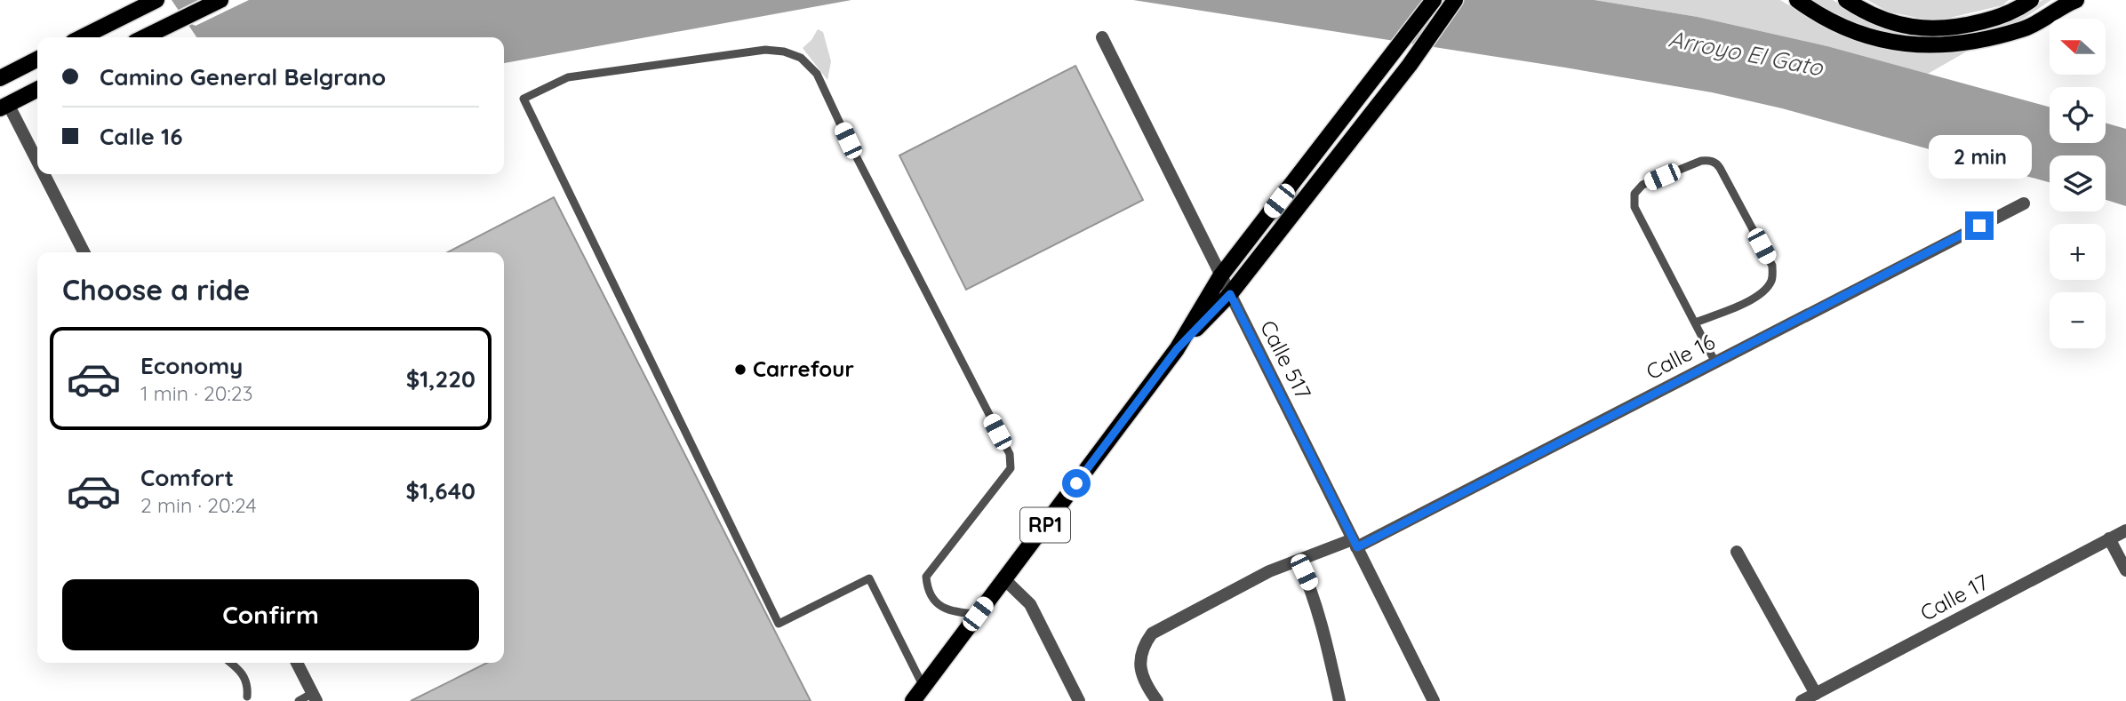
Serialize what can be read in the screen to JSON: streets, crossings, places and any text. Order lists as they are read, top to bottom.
{
  "streets": {
    "main road": ["RP1"],
    "street": ["Calle 16", "Calle 517", "Calle 17"]
  },
  "crossings": [
    ["Calle 16", "Calle 517"],
    ["Calle 517", "RP1"]
  ],
  "water": ["Arroyo El Gato"],
  "places": ["Carrefour"],
  "north": "left",
  "page": {
    "map_buttons": ["+", "−"],
    "banner": ["Camino General Belgrano", "Calle 16"],
    "bubble": "2 min",
    "heading": "Choose a ride",
    "list": [
      {
        "name": "Economy",
        "note": "1 min · 20:23",
        "value": "$1,220"
      },
      {
        "name": "Comfort",
        "note": "2 min · 20:24",
        "value": "$1,640"
      }
    ],
    "buttons": "Confirm"
  }
}
